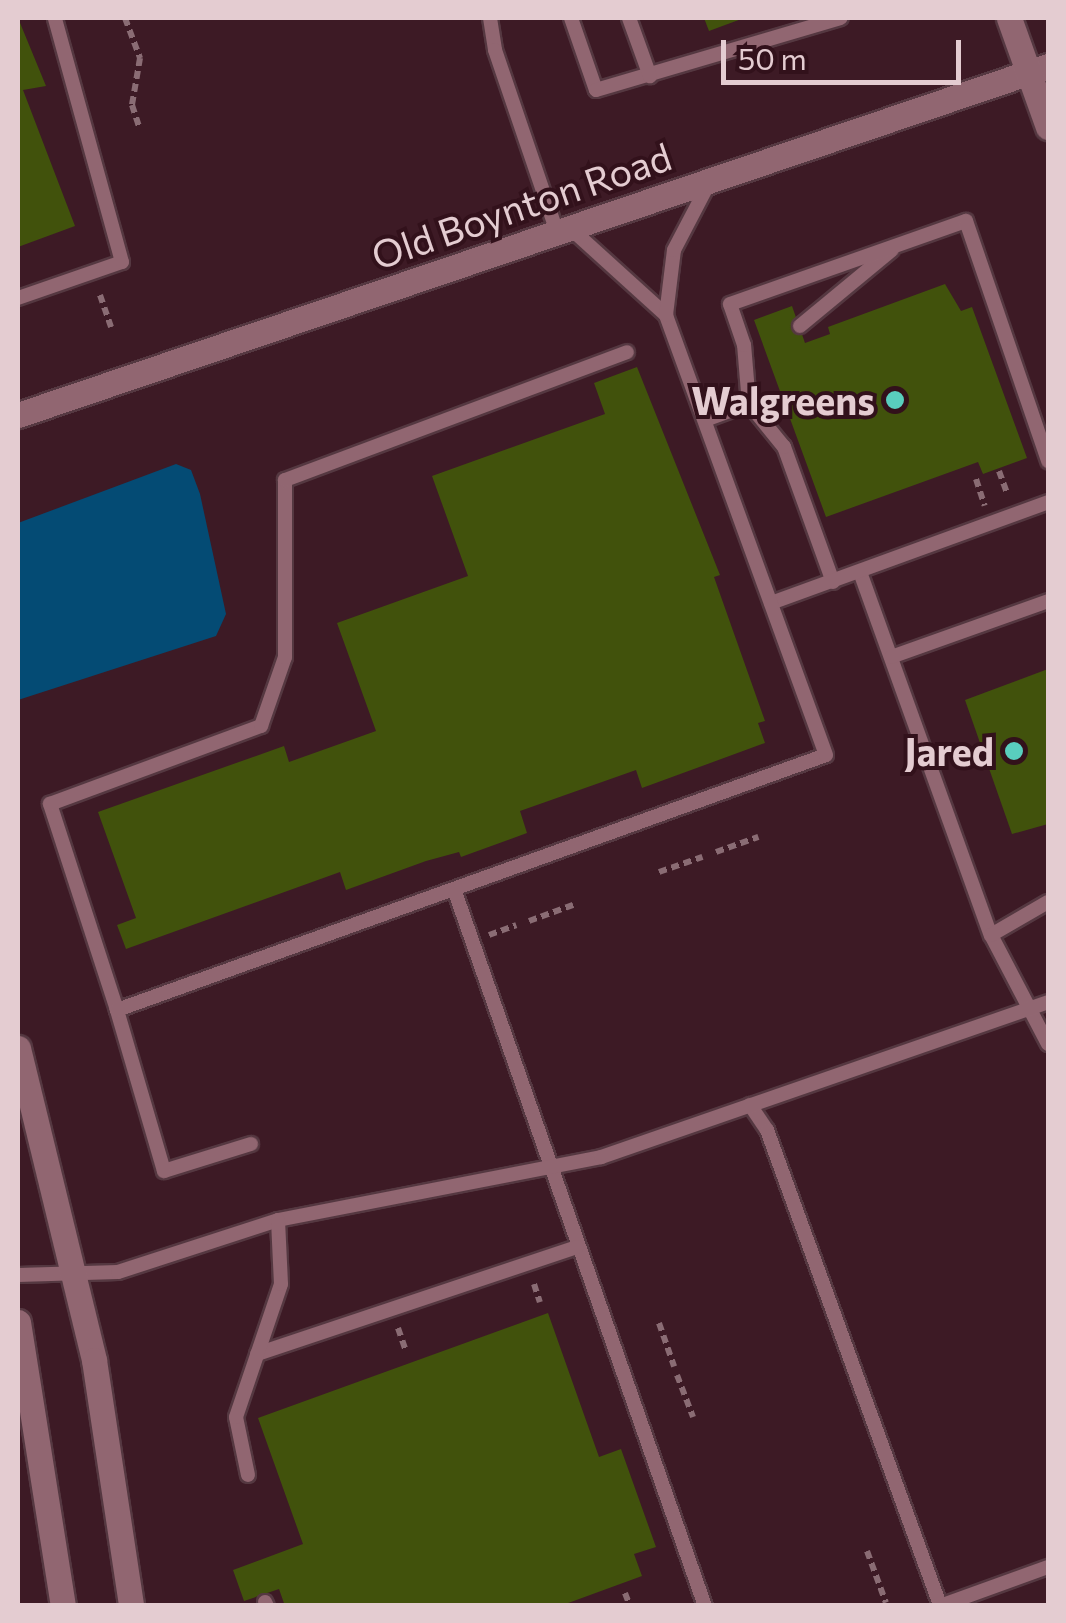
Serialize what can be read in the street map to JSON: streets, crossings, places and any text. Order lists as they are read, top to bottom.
{
  "streets": {
    "street": ["Old Boynton Road"]
  },
  "places": ["Walgreens", "Jared"],
  "scale_bar": "50 m"
}
